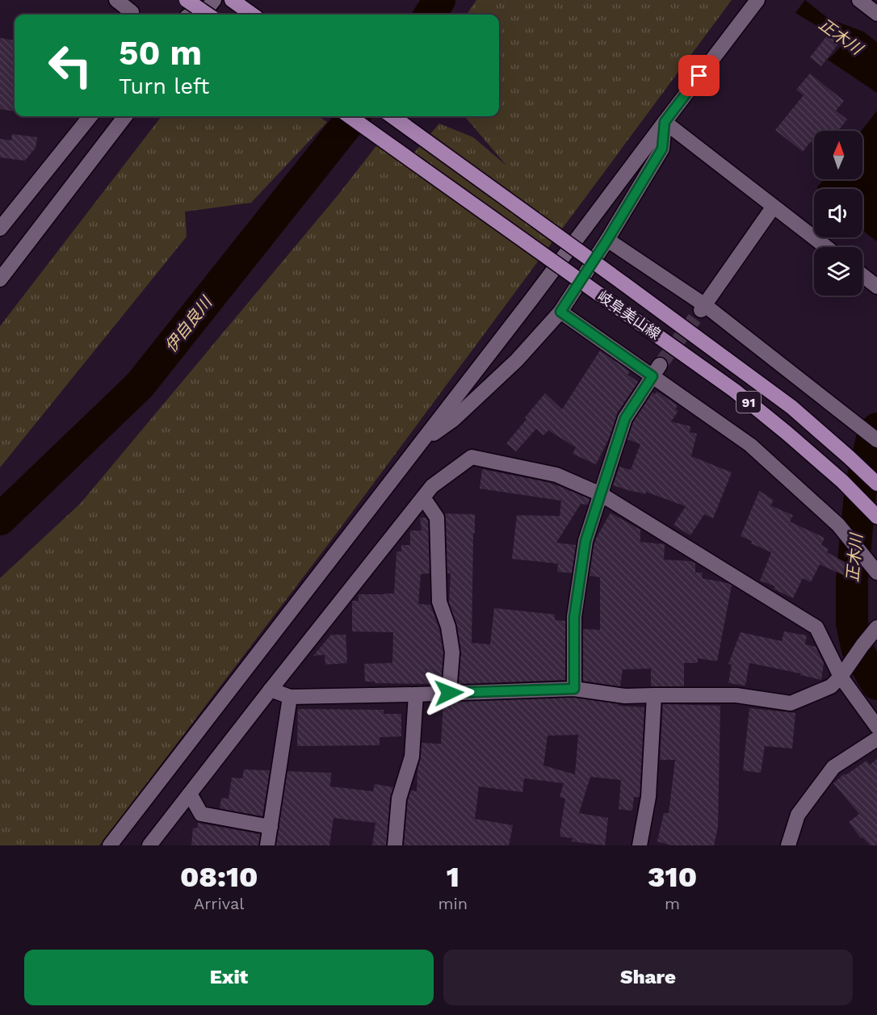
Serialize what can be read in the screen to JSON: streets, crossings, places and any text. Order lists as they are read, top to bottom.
{
  "streets": {
    "main road": ["岐阜美山線", "91"]
  },
  "water": ["正木川", "伊自良川"],
  "north": "top",
  "page": {
    "turn": ["50 m", "Turn left"],
    "eta": [
      "08:10",
      "Arrival",
      "1",
      "min",
      "310",
      "m"
    ],
    "buttons": ["Exit", "Share"]
  }
}
